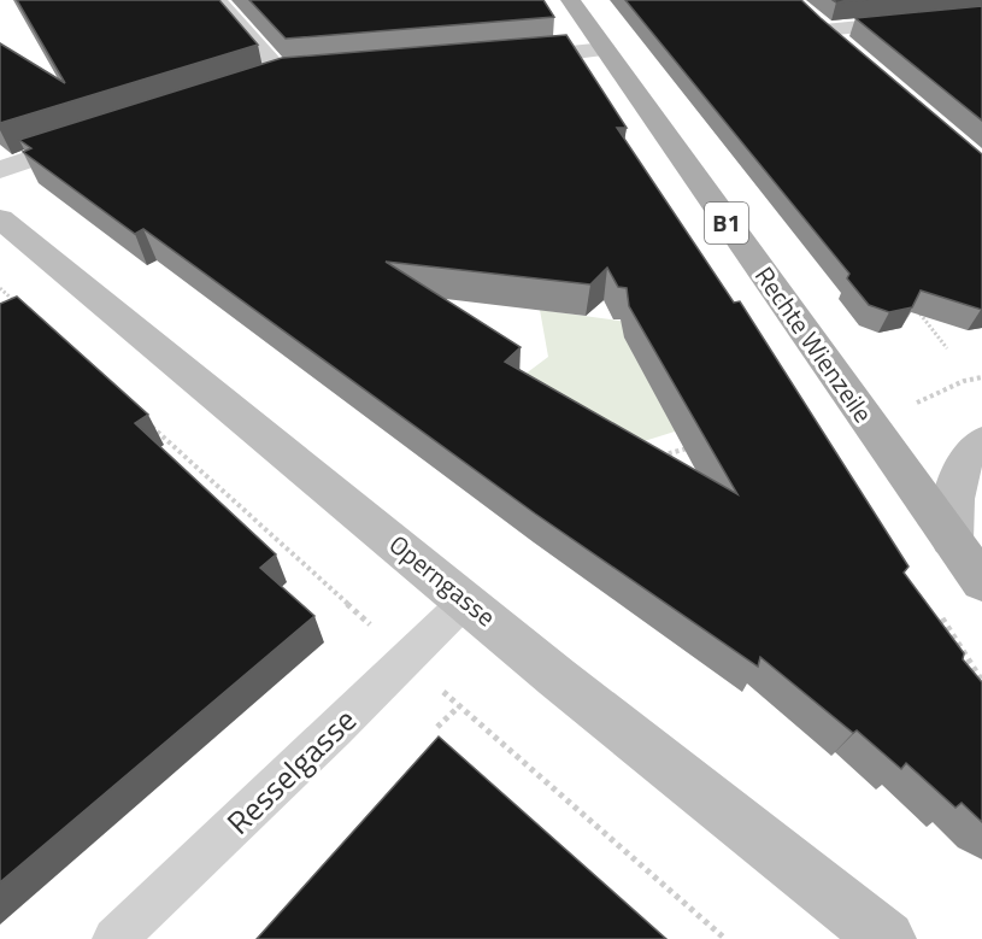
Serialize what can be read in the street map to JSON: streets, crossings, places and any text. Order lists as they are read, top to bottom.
{
  "streets": {
    "main road": ["B1", "Rechte Wienzeile", "Operngasse"],
    "lane": ["Resselgasse"]
  },
  "crossings": [
    ["Operngasse", "Resselgasse"]
  ]
}
